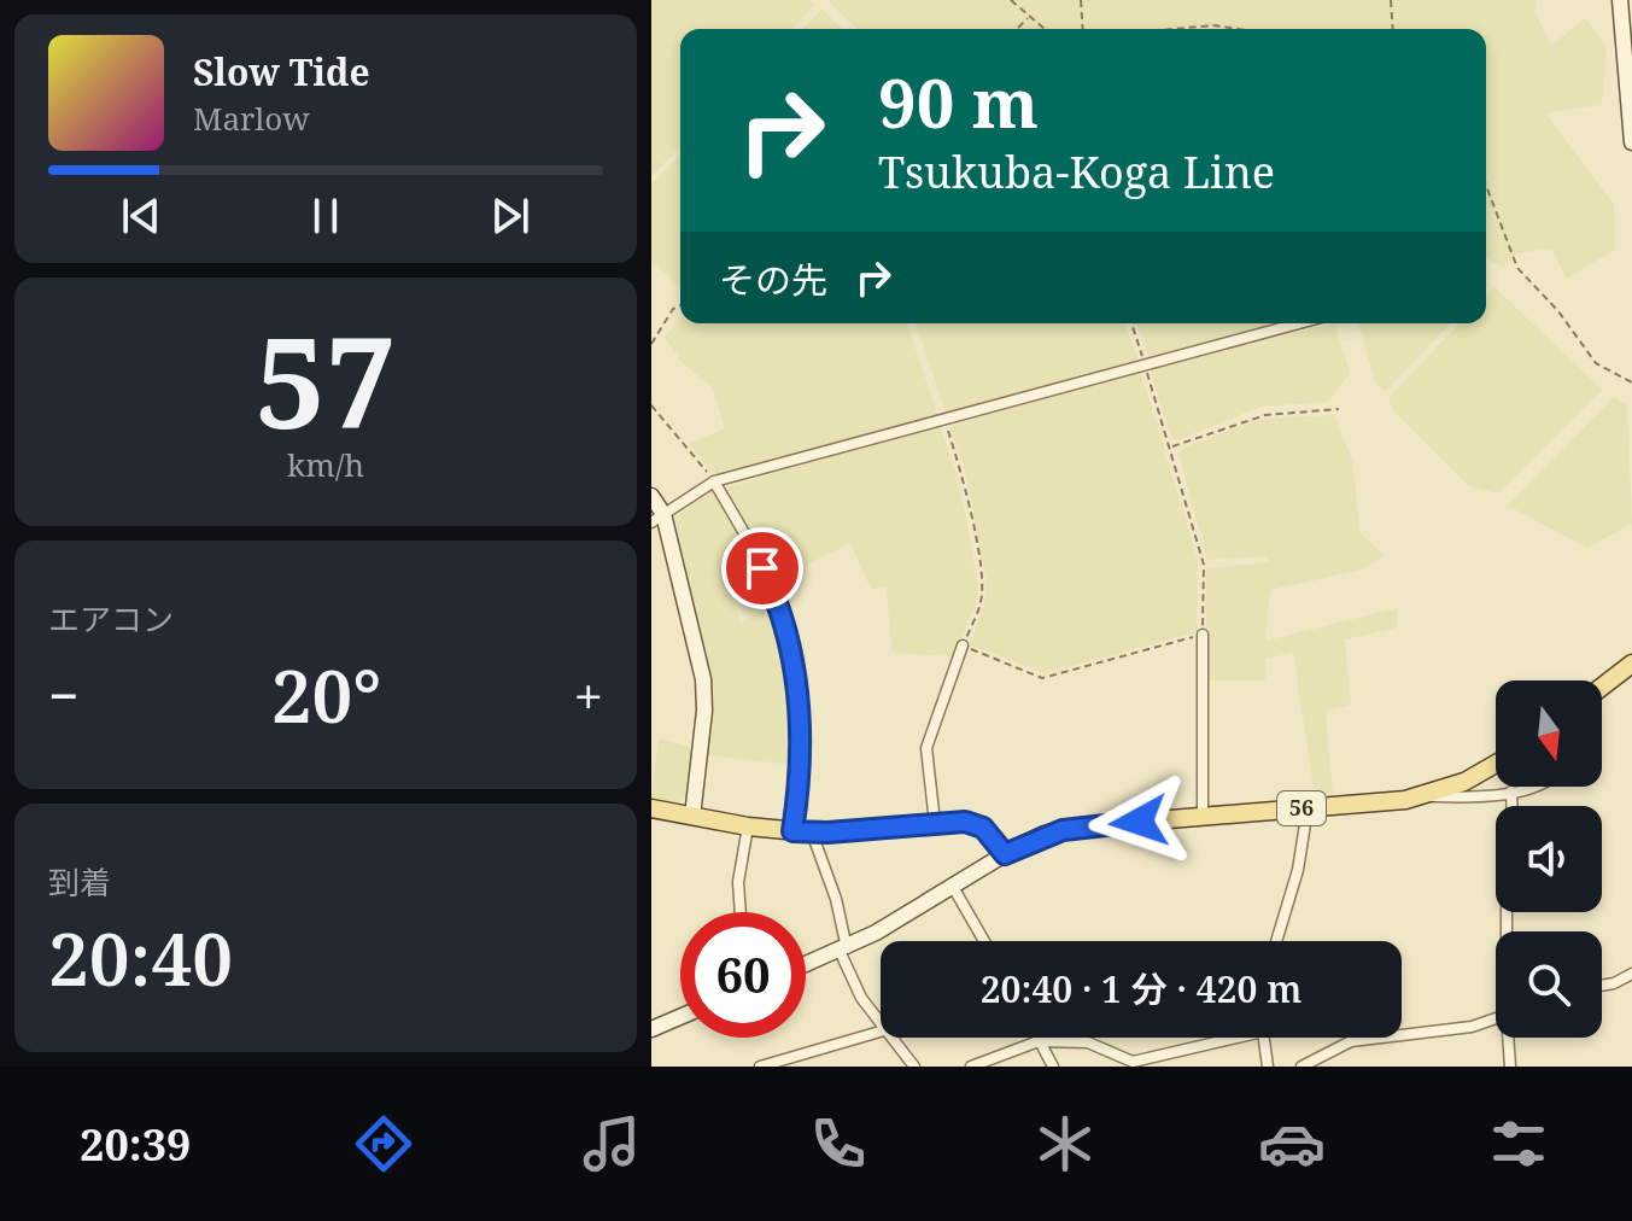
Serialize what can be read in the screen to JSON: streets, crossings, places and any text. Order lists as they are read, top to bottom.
{
  "streets": {
    "main road": ["56"]
  },
  "north": "bottom",
  "page": {
    "turn": ["90 m", "Tsukuba-Koga Line"],
    "song": ["Slow Tide", "Marlow"],
    "then": "その先",
    "tile": [
      ["57", "km/h"],
      "エアコン",
      ["到着", "20:40"]
    ],
    "heat": ["−", "20°", "+"],
    "limit": "60",
    "trip": "20:40 · 1 分 · 420 m",
    "tabs": "20:39"
  }
}
